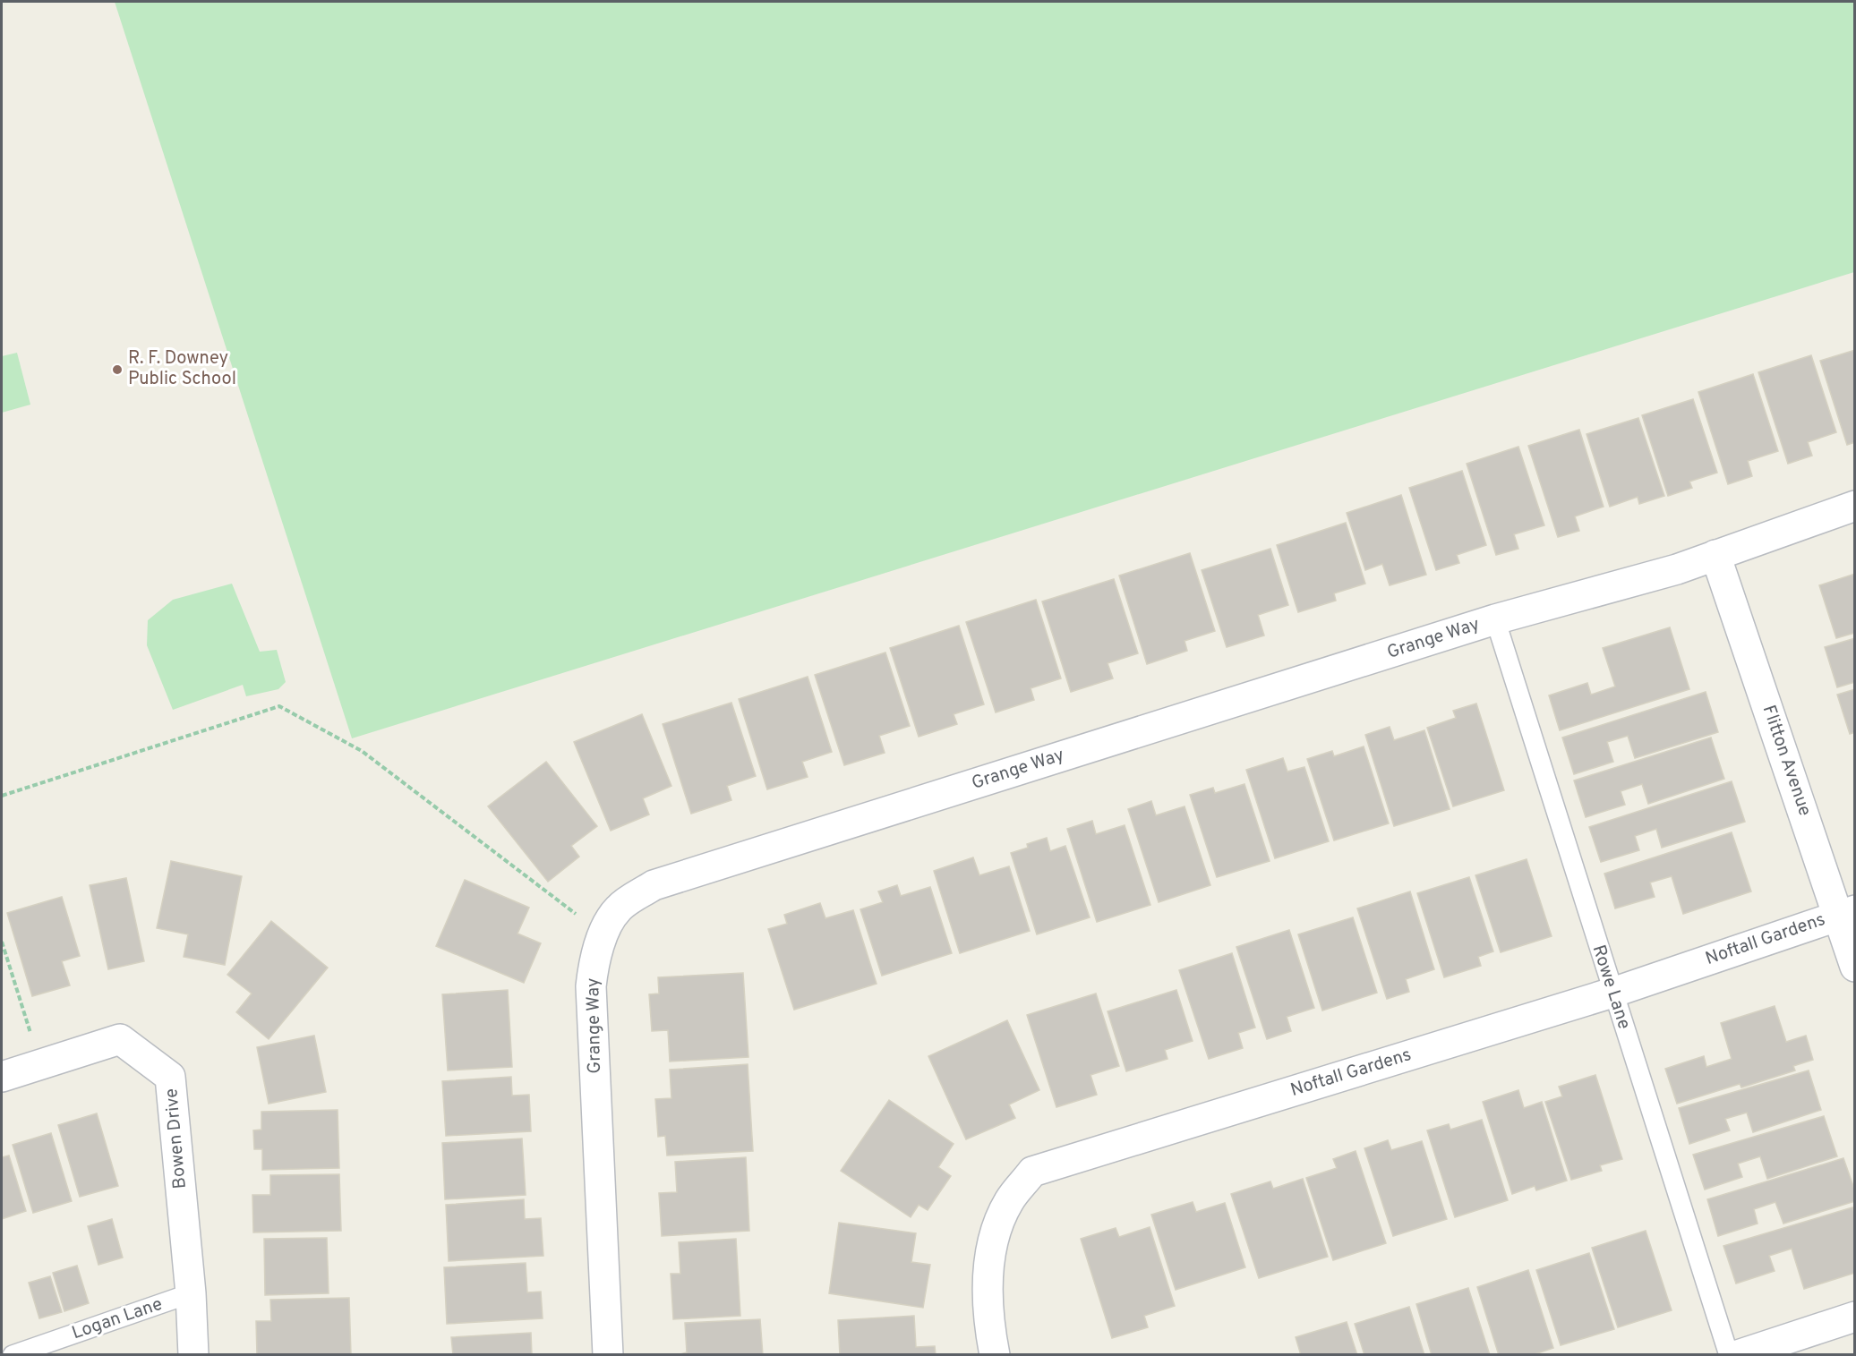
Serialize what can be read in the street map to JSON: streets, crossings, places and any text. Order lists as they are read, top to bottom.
{
  "streets": {
    "street": [
      "Grange Way",
      "Flitton Avenue",
      "Noftall Gardens",
      "Bowen Drive"
    ],
    "lane": ["Rowe Lane", "Logan Lane"]
  },
  "crossings": [
    ["Grange Way", "Flitton Avenue"],
    ["Grange Way", "Rowe Lane"],
    ["Flitton Avenue", "Noftall Gardens"],
    ["Noftall Gardens", "Rowe Lane"],
    ["Bowen Drive", "Logan Lane"]
  ],
  "places": ["R. F. Downey Public School"]
}
